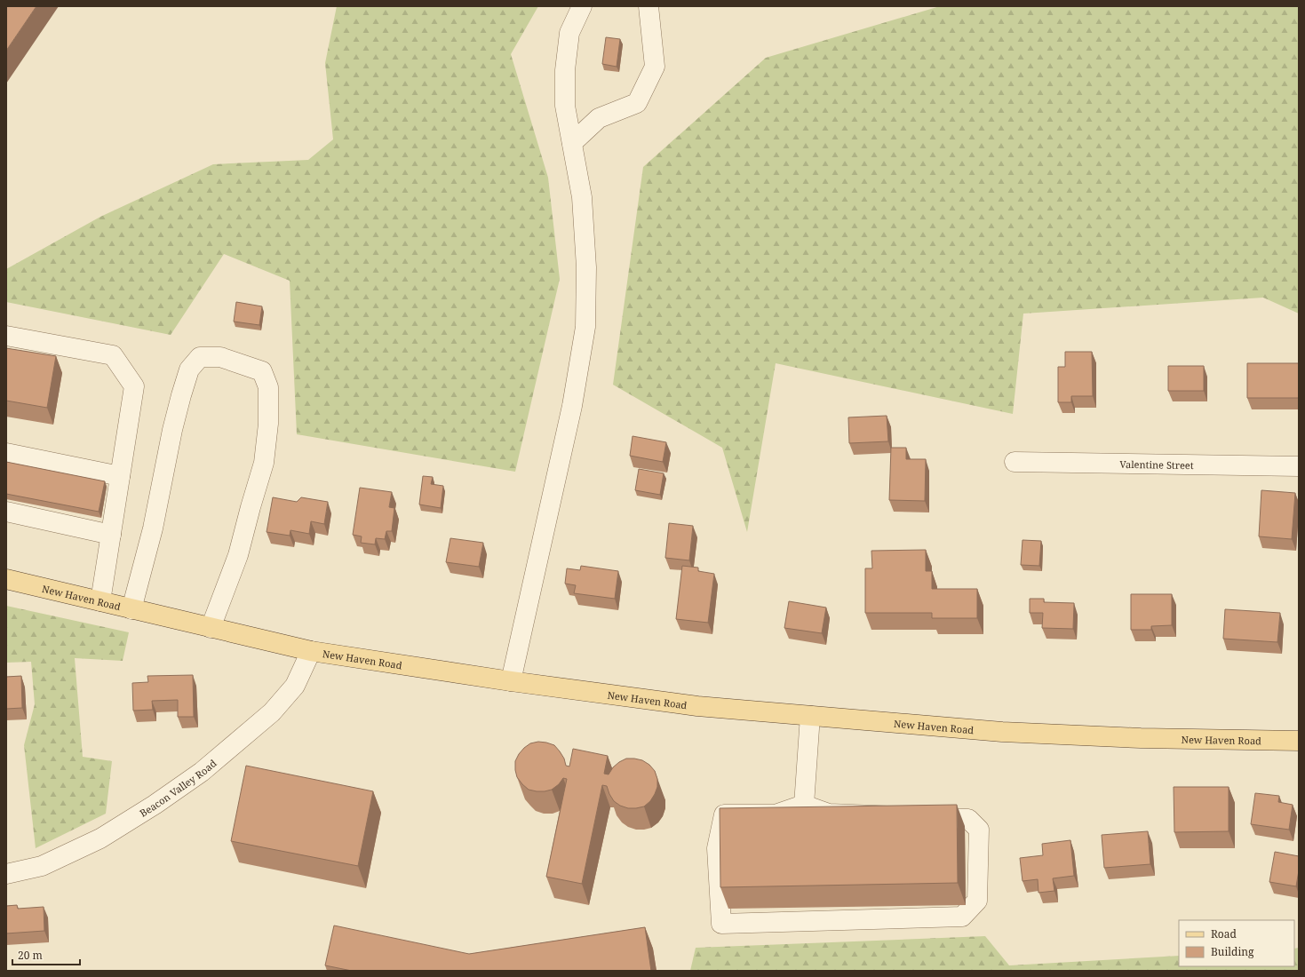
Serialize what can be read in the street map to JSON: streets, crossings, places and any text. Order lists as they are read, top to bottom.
{
  "streets": {
    "main road": ["New Haven Road"],
    "street": ["Valentine Street", "Beacon Valley Road"]
  },
  "crossings": [
    ["New Haven Road", "Beacon Valley Road"]
  ],
  "legend": ["Road", "Building"],
  "scale_bar": "20 m"
}
